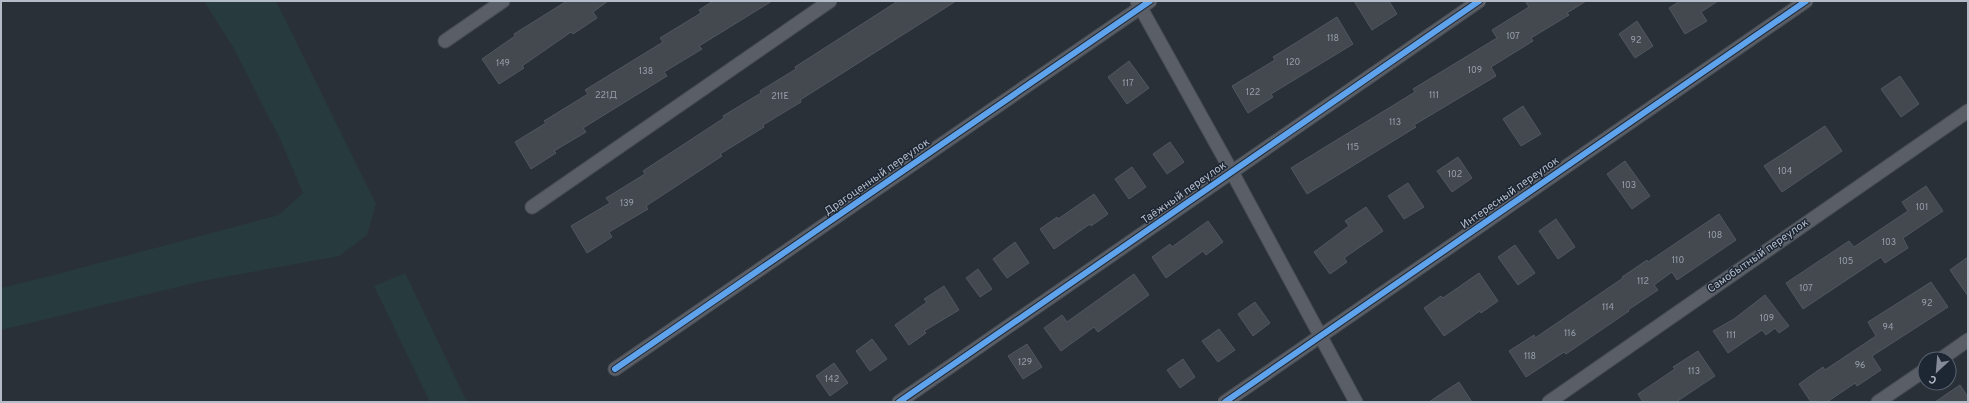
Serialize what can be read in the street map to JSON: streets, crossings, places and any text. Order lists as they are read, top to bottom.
{
  "streets": {
    "street": [
      "Драгоценный переулок",
      "Таёжный переулок",
      "Интересный переулок",
      "Самобытный переулок"
    ]
  },
  "house_numbers": [
    "107",
    "118",
    "92",
    "120",
    "149",
    "109",
    "138",
    "117",
    "122",
    "221Д",
    "111",
    "211Е",
    "113",
    "115",
    "104",
    "102",
    "103",
    "139",
    "101",
    "108",
    "103",
    "110",
    "105",
    "112",
    "107",
    "92",
    "114",
    "109",
    "94",
    "116",
    "111",
    "118",
    "129",
    "96",
    "113",
    "142"
  ],
  "north": "bottom left"
}
